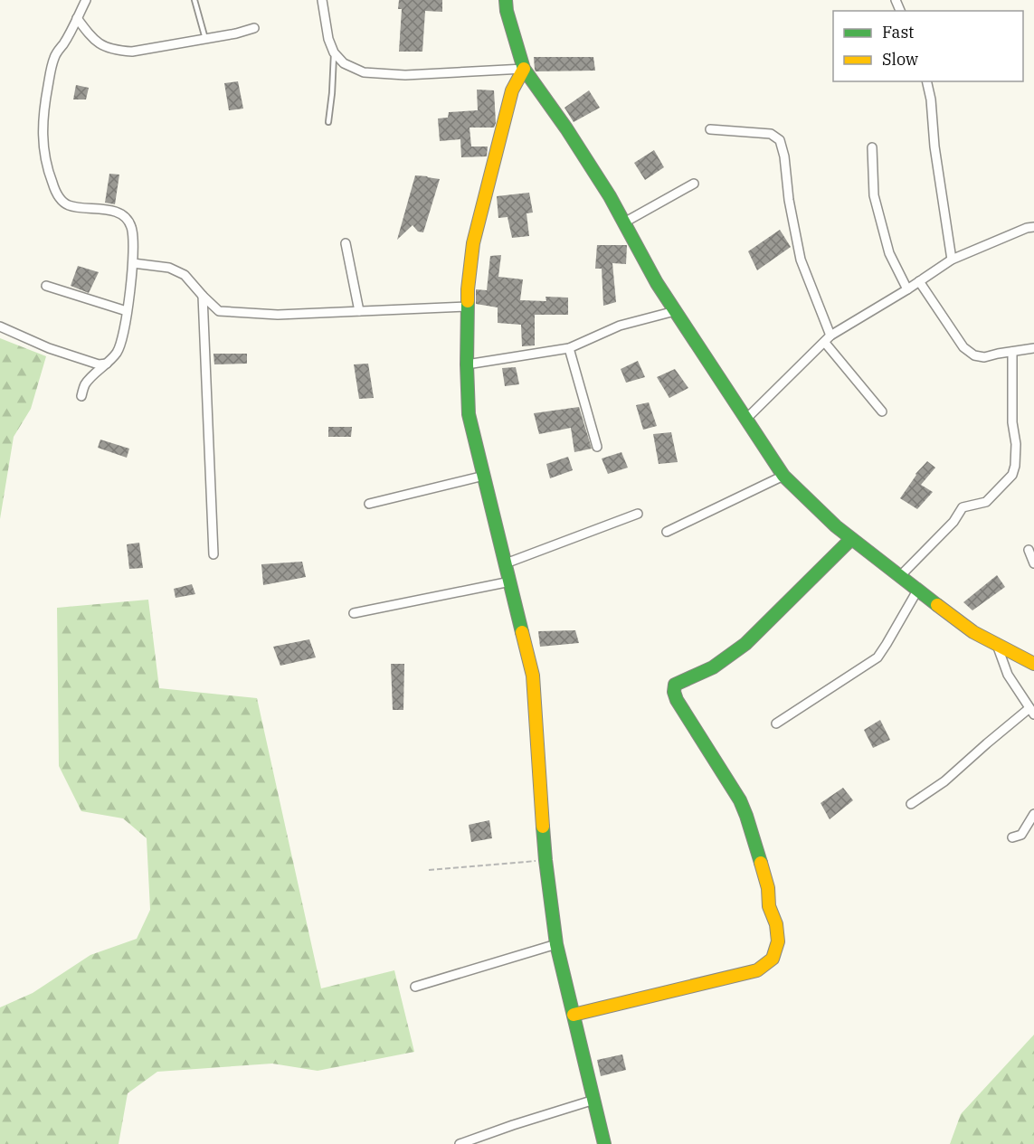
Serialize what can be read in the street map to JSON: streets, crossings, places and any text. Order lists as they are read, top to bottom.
{
  "legend": ["Fast", "Slow"]
}
